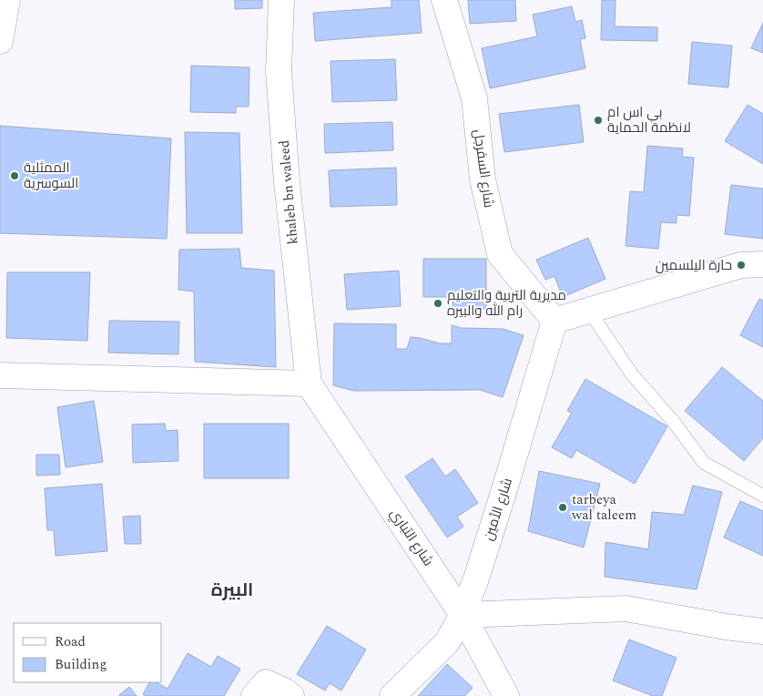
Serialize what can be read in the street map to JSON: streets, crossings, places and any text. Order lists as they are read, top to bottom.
{
  "streets": {
    "street": [
      "شارع السفرجل",
      "khaleb bn waleed",
      "شارع الأمين",
      "شارع التباري"
    ]
  },
  "crossings": [
    ["شارع السفرجل", "شارع الأمين"],
    ["khaleb bn waleed", "شارع التباري"],
    ["شارع الأمين", "شارع التباري"]
  ],
  "districts": ["البيرة"],
  "places": [
    "بي اس ام لانظمة الحماية",
    "الممثلية السوسرية",
    "حارة اليلسمين",
    "مديرية التربية والتعليم رام الله والبيره",
    "tarbeya wal taleem"
  ],
  "legend": ["Road", "Building"]
}
